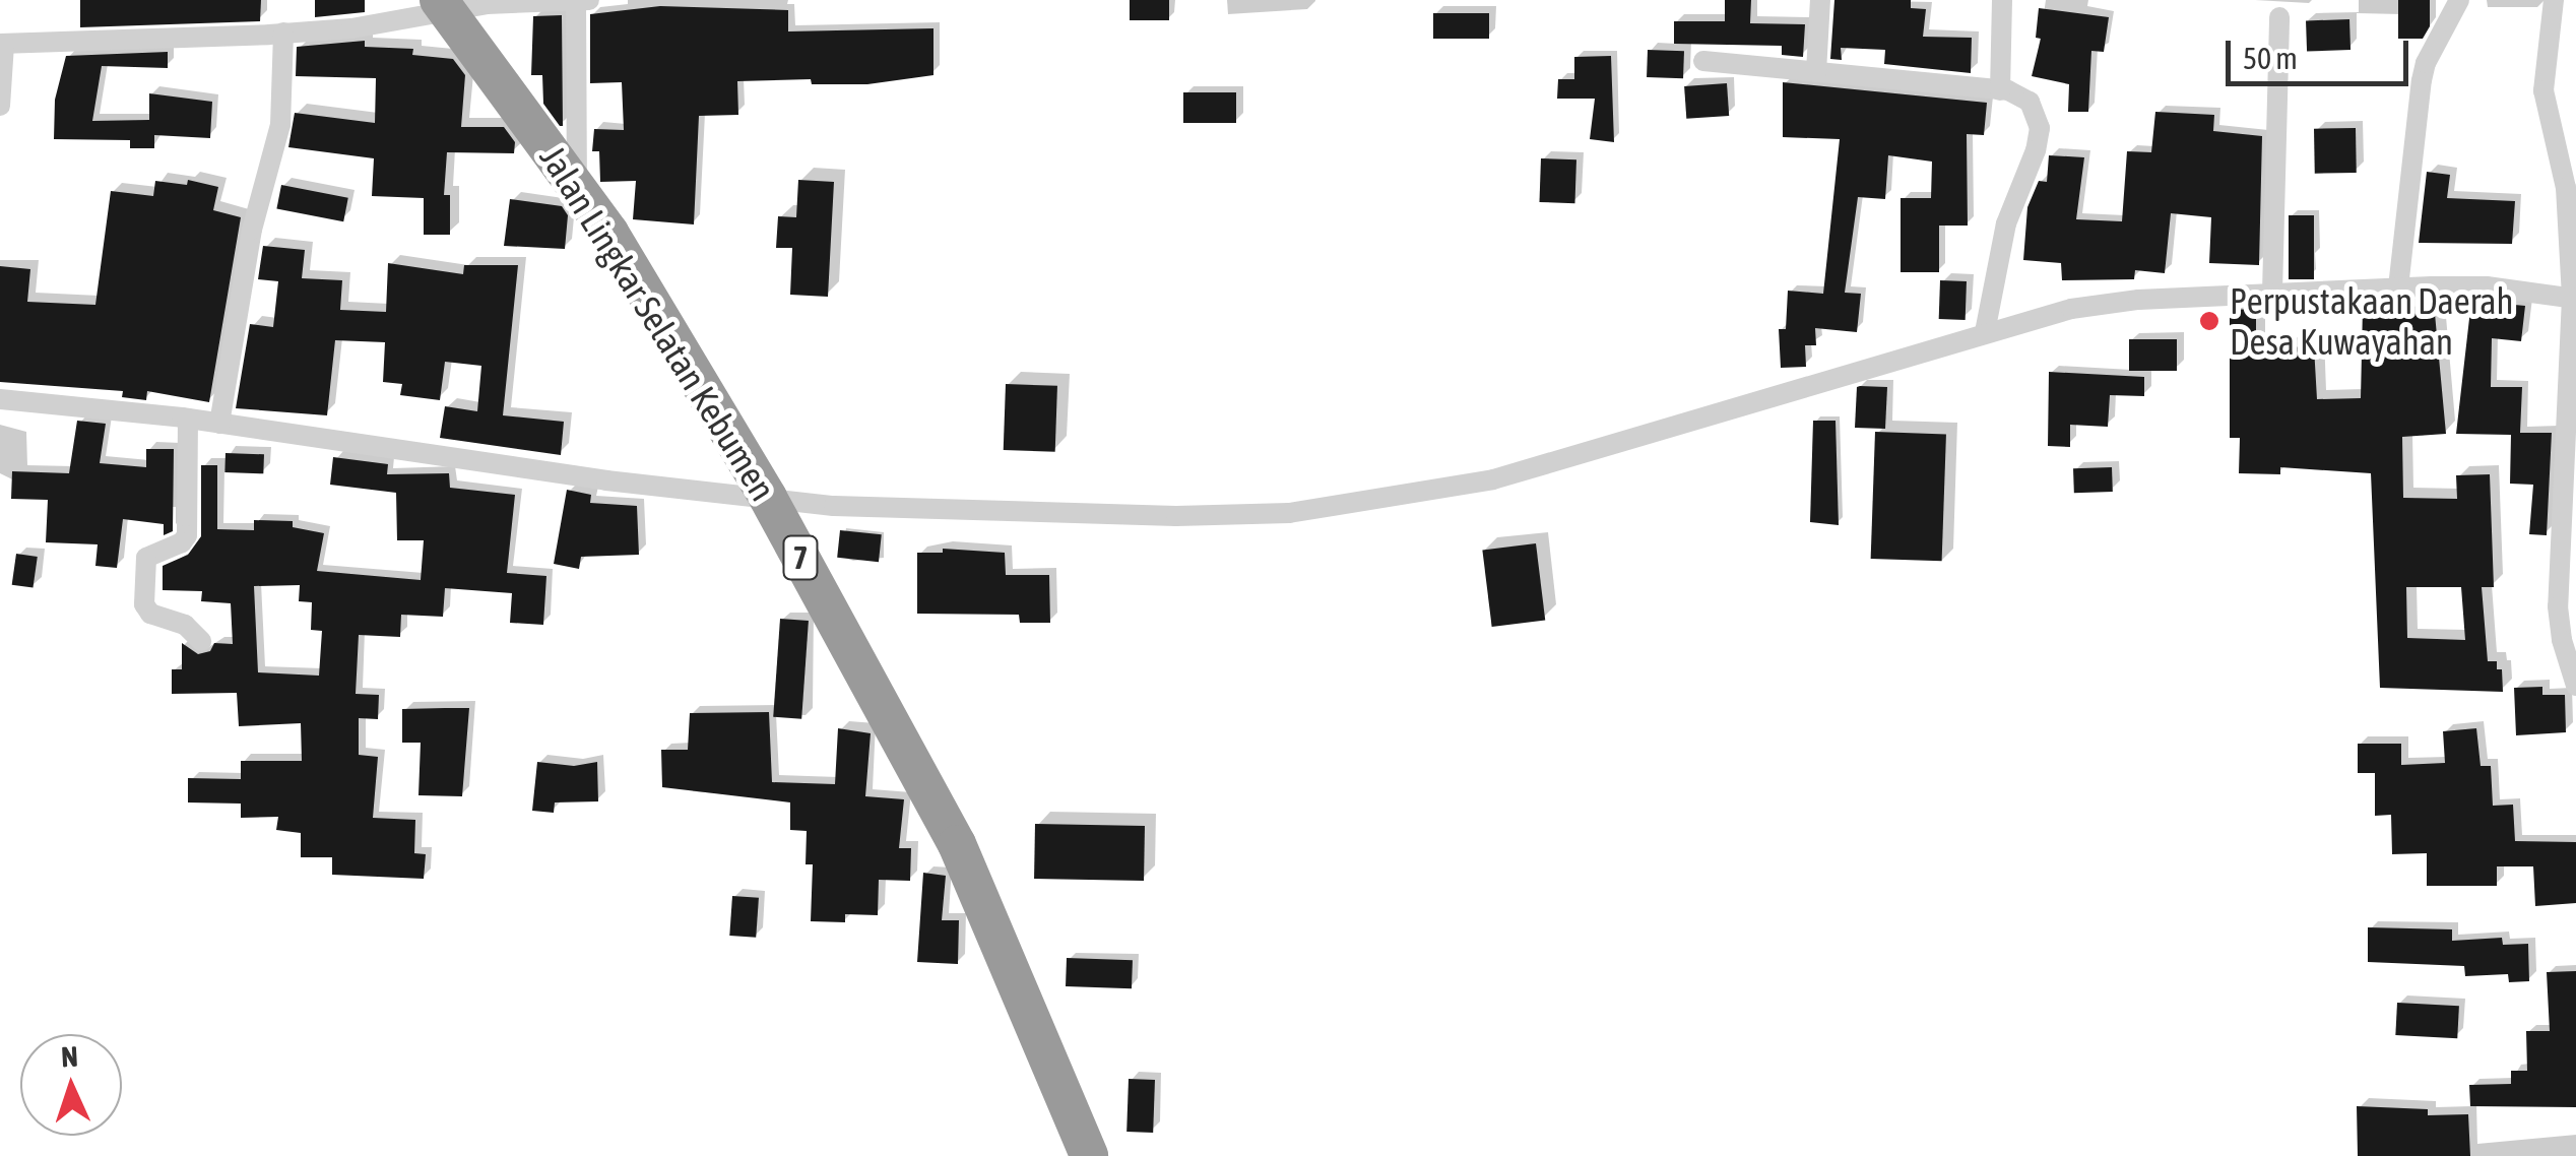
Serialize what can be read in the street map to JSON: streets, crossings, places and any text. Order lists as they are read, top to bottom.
{
  "streets": {
    "highway": ["Jalan Lingkar Selatan Kebumen", "7"]
  },
  "places": ["Perpustakaan Daerah Desa Kuwayahan"],
  "scale_bar": "50 m",
  "north": "top"
}
